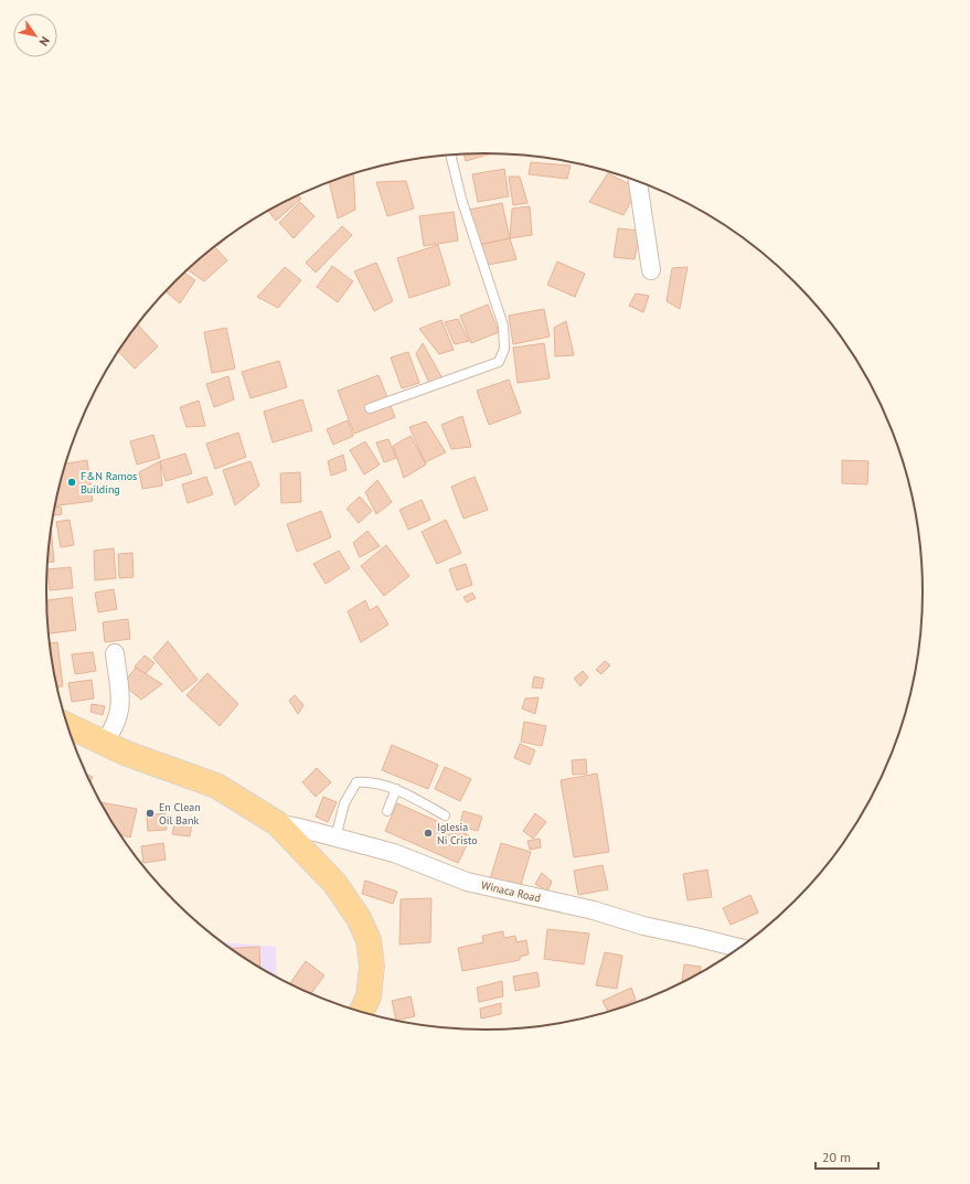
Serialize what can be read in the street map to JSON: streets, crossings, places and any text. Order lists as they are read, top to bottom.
{
  "streets": {
    "street": ["Winaca Road"]
  },
  "places": ["F&N Ramos Building", "En Clean Oil Bank", "Iglesia Ni Cristo"],
  "scale_bar": "20 m",
  "north": "bottom right"
}
